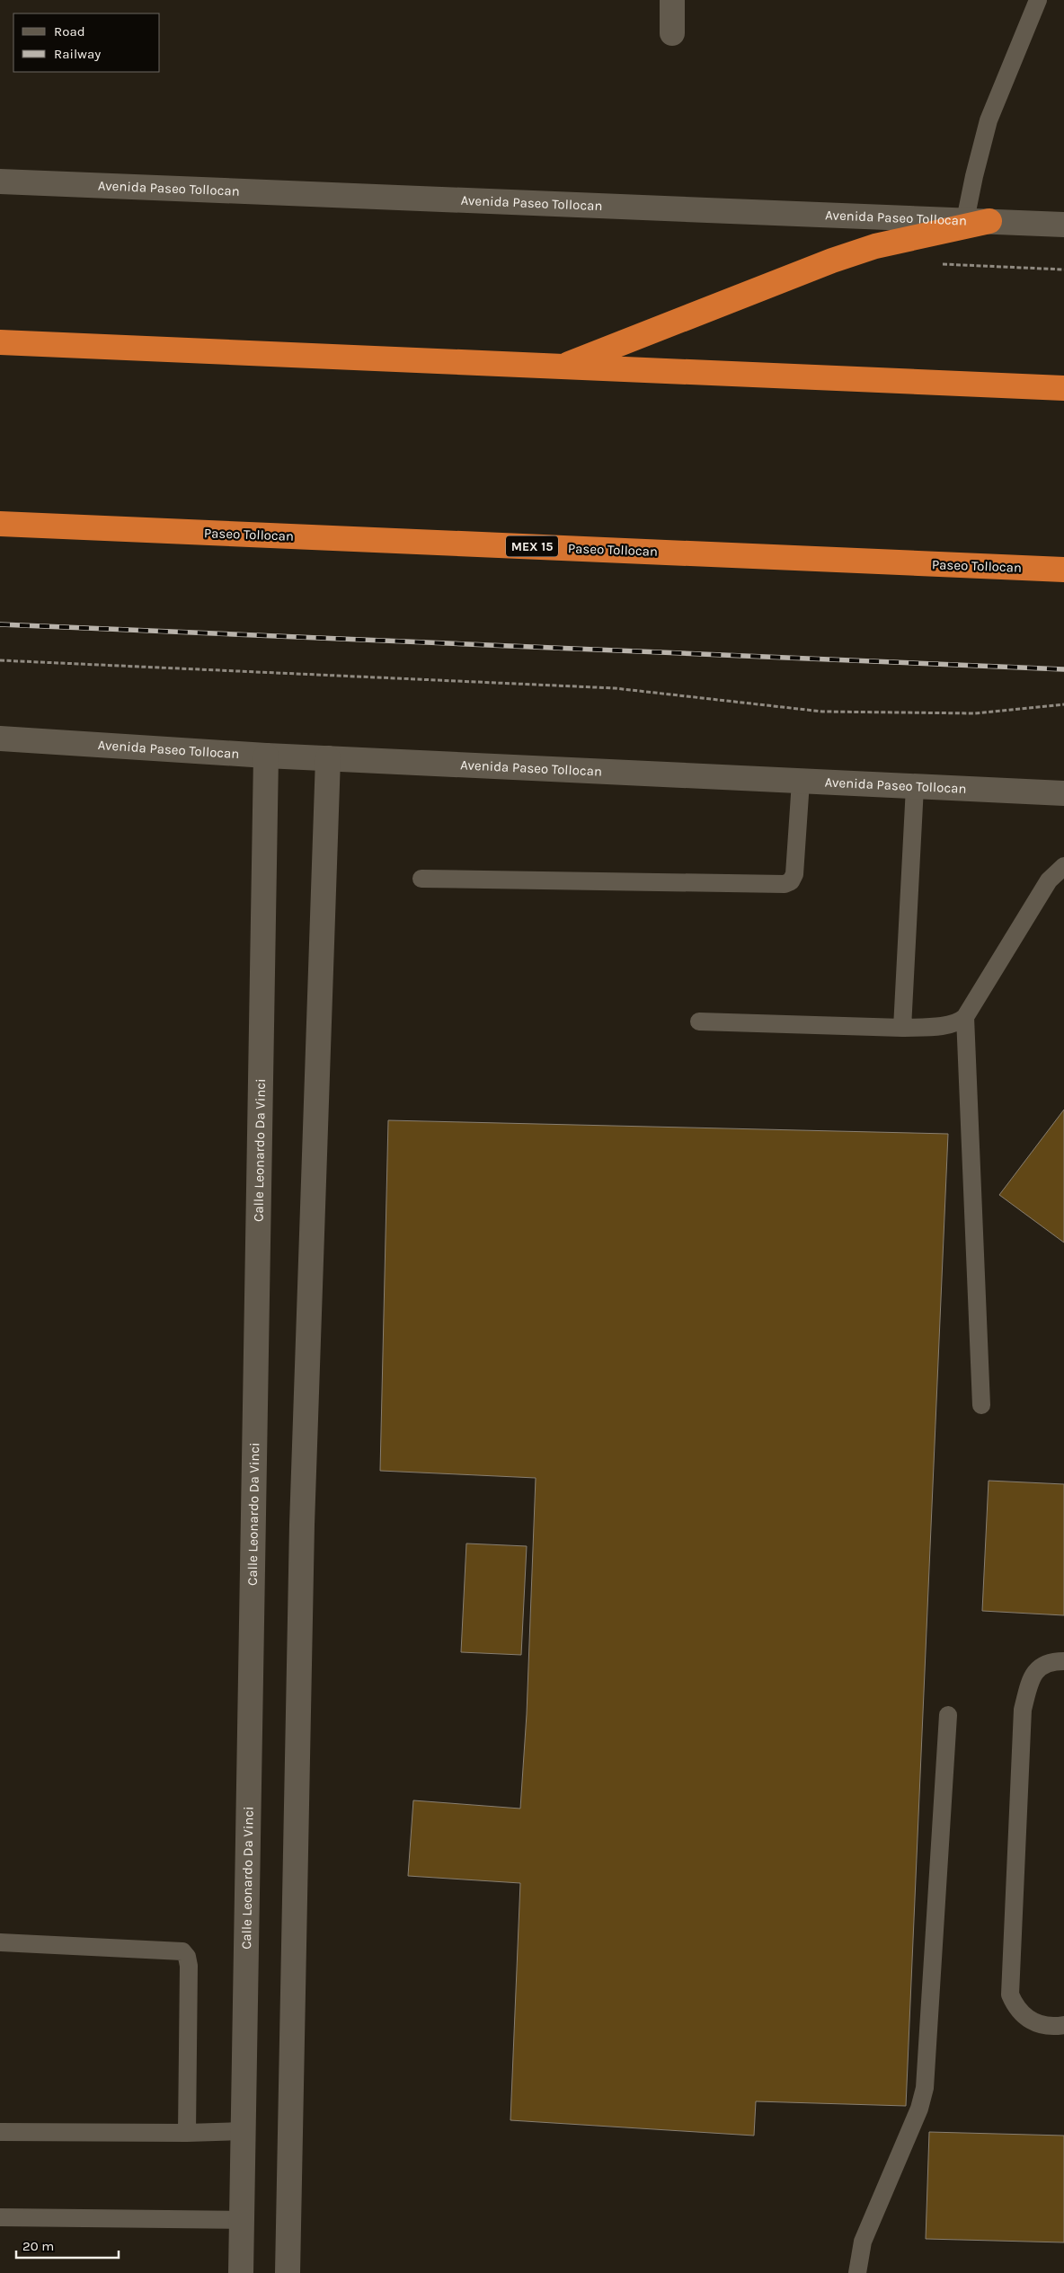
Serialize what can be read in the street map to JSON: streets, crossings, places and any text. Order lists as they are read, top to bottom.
{
  "streets": {
    "highway": ["Paseo Tollocan", "MEX 15"],
    "main road": ["Avenida Paseo Tollocan", "Calle Leonardo Da Vinci"]
  },
  "crossings": [
    ["Avenida Paseo Tollocan", "Calle Leonardo Da Vinci"]
  ],
  "legend": ["Road", "Railway"],
  "scale_bar": "20 m"
}
